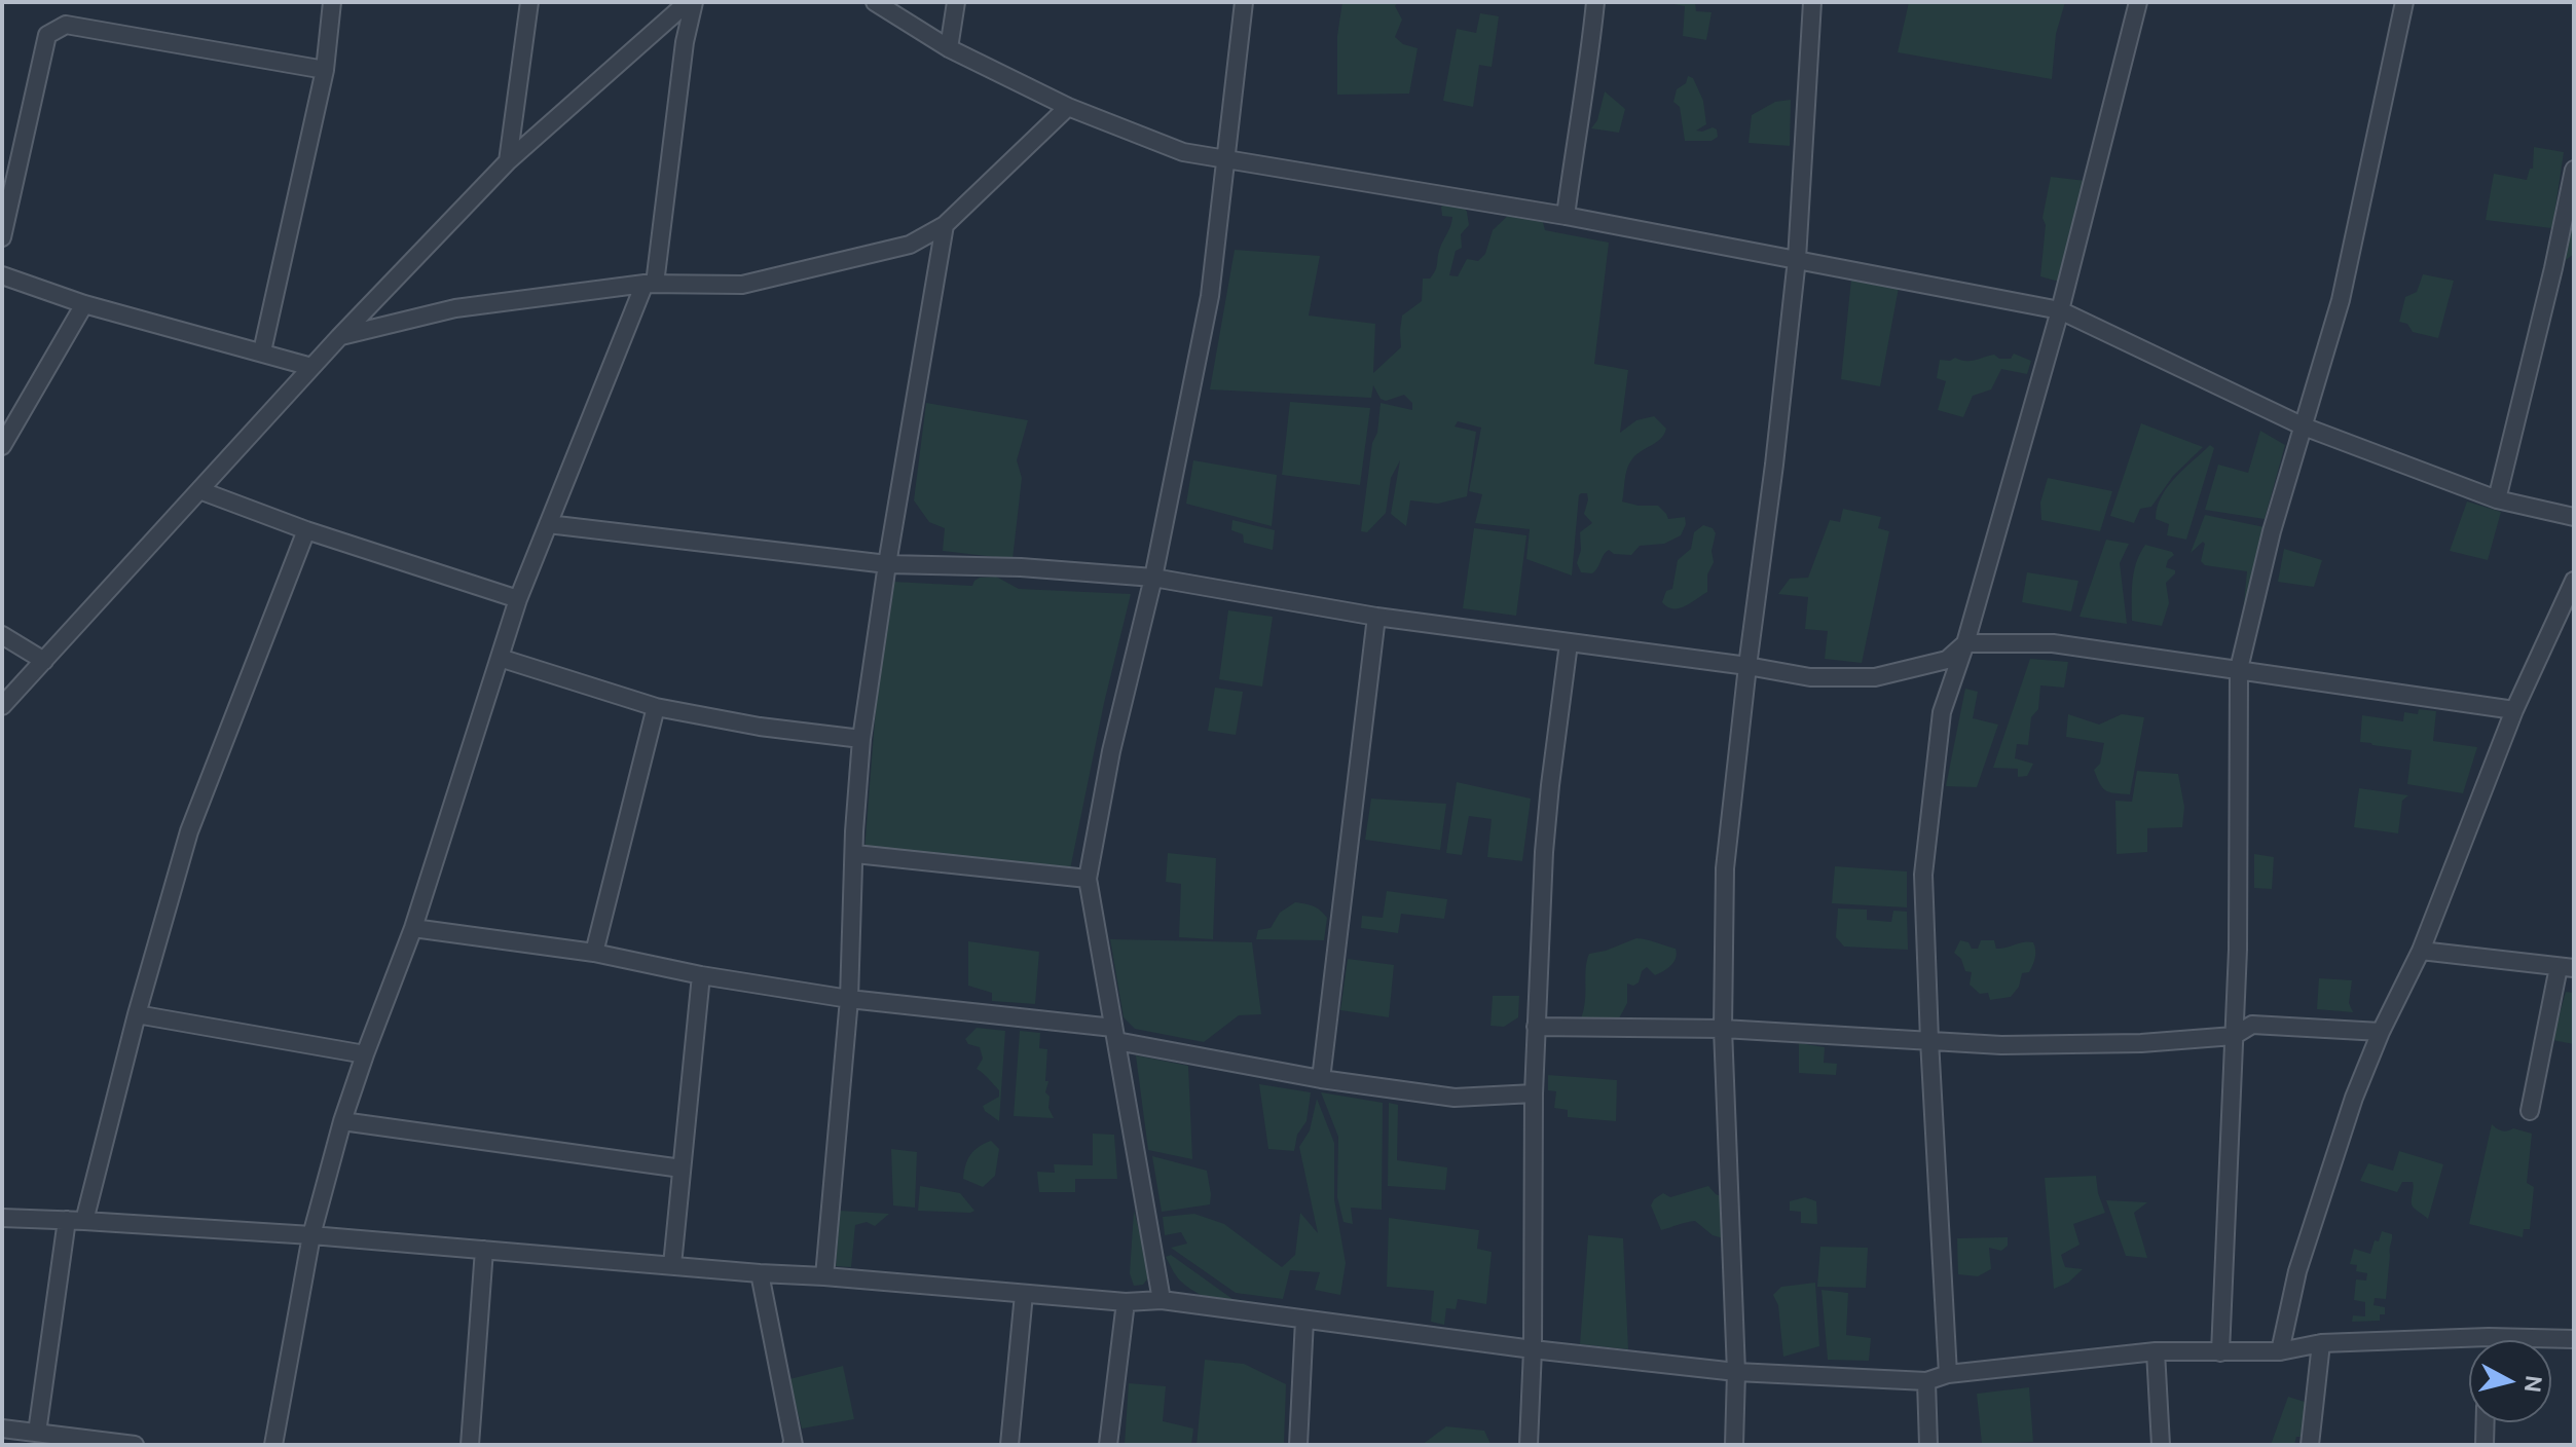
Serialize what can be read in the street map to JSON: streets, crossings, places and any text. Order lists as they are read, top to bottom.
{
  "north": "right"
}
